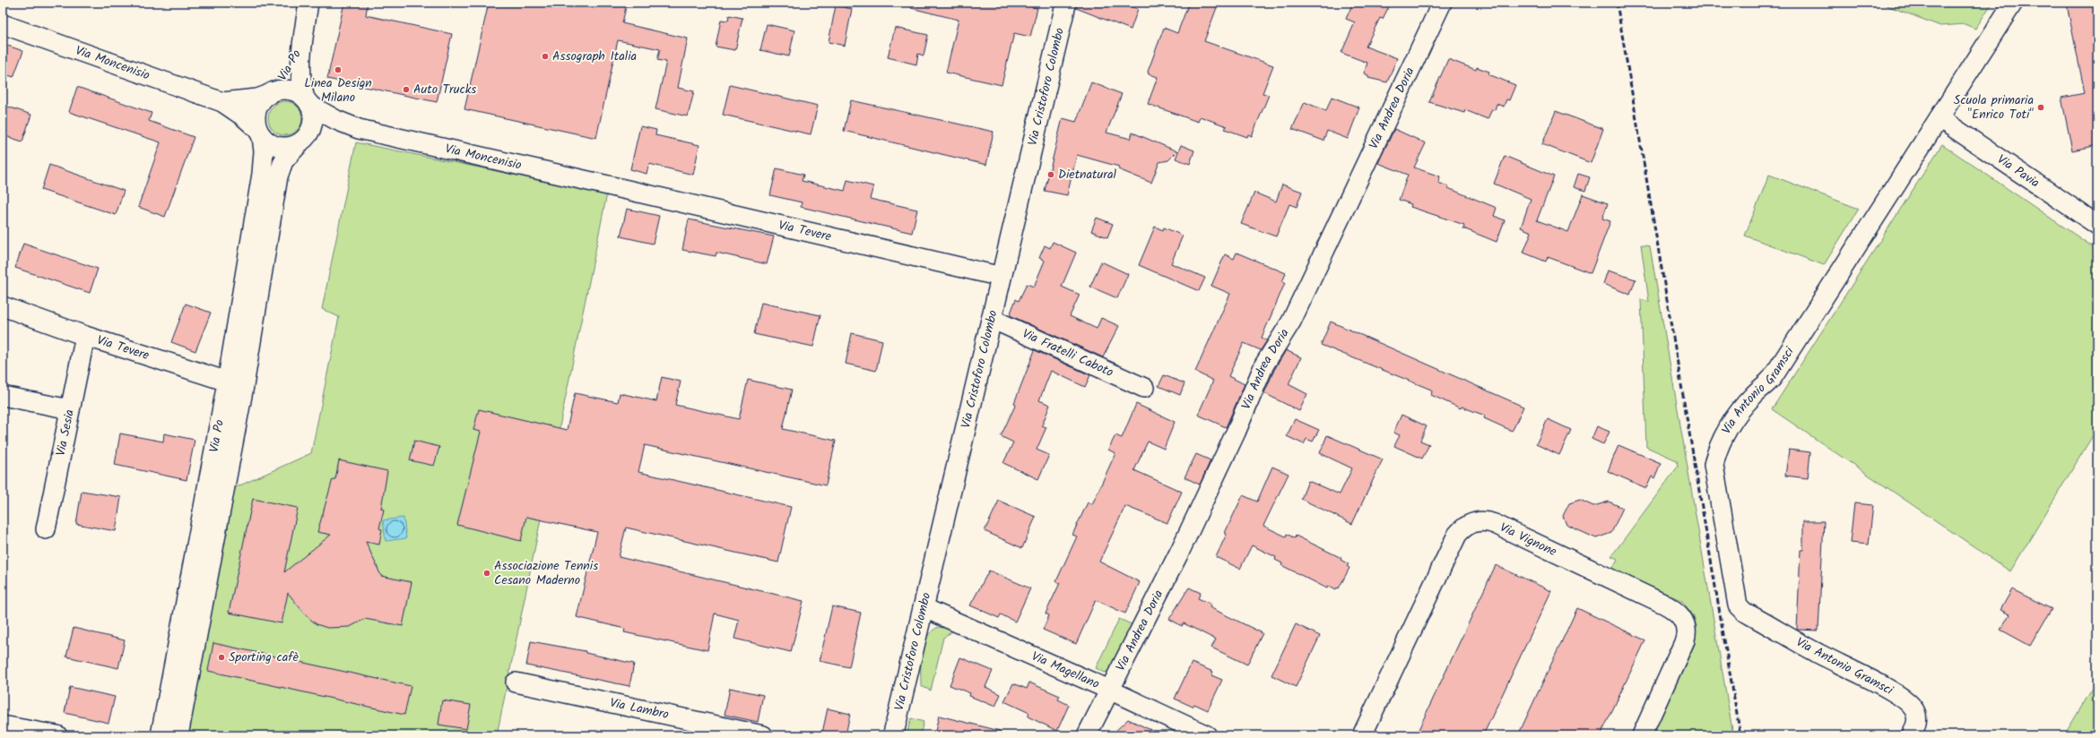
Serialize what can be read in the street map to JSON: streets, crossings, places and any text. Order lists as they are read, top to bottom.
{
  "streets": {
    "street": [
      "Via Moncenisio",
      "Via Po",
      "Via Cristoforo Colombo",
      "Via Andrea Doria",
      "Via Pavia",
      "Via Tevere",
      "Via Fratelli Caboto",
      "Via Antonio Gramsci",
      "Via Sesia",
      "Via Vignone",
      "Via Magellano",
      "Via Lambro"
    ]
  },
  "crossings": [
    ["Via Moncenisio", "Via Po"],
    ["Via Moncenisio", "Via Tevere"],
    ["Via Po", "Via Tevere"],
    ["Via Cristoforo Colombo", "Via Tevere"],
    ["Via Cristoforo Colombo", "Via Fratelli Caboto"],
    ["Via Cristoforo Colombo", "Via Magellano"],
    ["Via Andrea Doria", "Via Magellano"],
    ["Via Pavia", "Via Antonio Gramsci"],
    ["Via Tevere", "Via Sesia"]
  ],
  "places": [
    "Assograph Italia",
    "Linea Design Milano",
    "Auto Trucks",
    "Scuola primaria \"Enrico Toti\"",
    "Dietnatural",
    "Associazione Tennis Cesano Maderno",
    "Sporting cafè"
  ]
}
